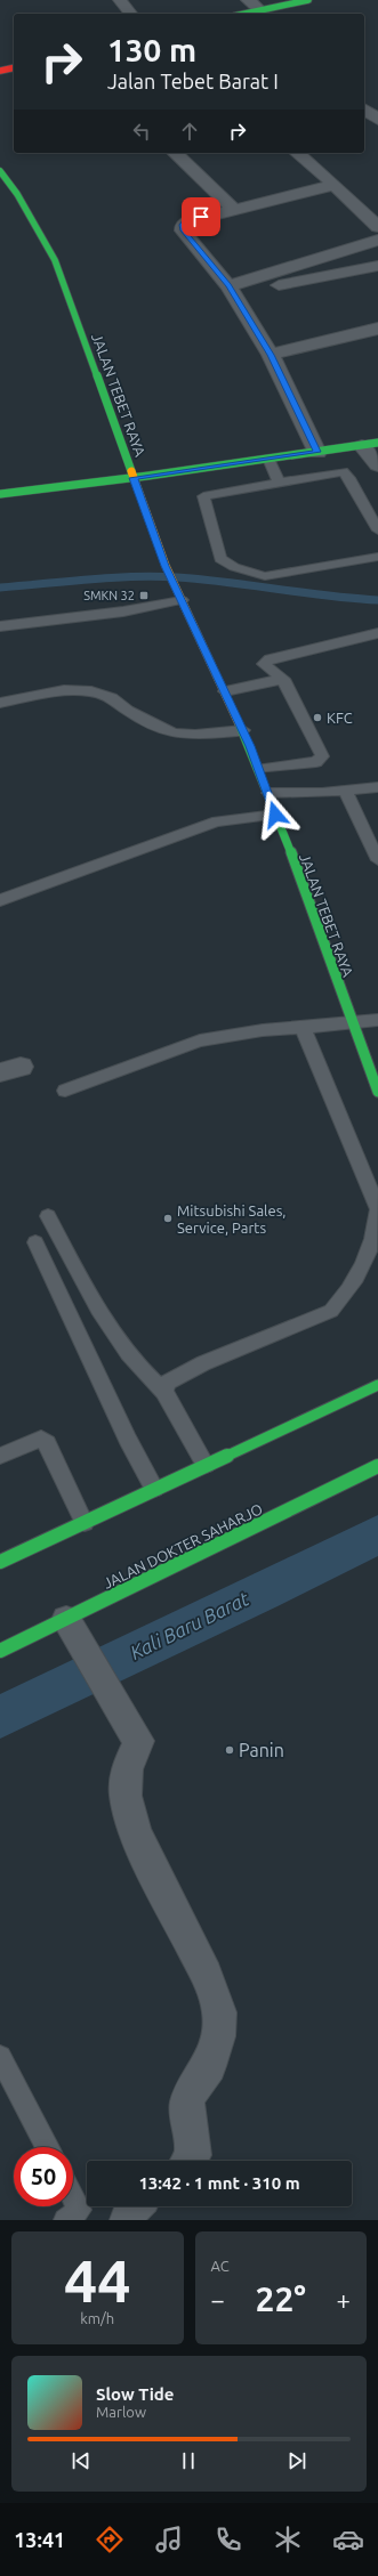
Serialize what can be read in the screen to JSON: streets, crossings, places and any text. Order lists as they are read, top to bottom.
{
  "streets": {
    "main road": ["JALAN TEBET RAYA", "JALAN DOKTER SAHARJO"]
  },
  "water": ["Kali Baru Barat"],
  "places": {
    "transit": ["SMKN 32"],
    "other": ["KFC", "Mitsubishi Sales, Service, Parts", "Panin"]
  },
  "page": {
    "turn": ["130 m", "Jalan Tebet Barat I"],
    "limit": "50",
    "trip": "13:42 · 1 mnt · 310 m",
    "tile": [
      ["44", "km/h"],
      "AC"
    ],
    "heat": ["−", "22°", "+"],
    "song": ["Slow Tide", "Marlow"],
    "tabs": "13:41"
  }
}
